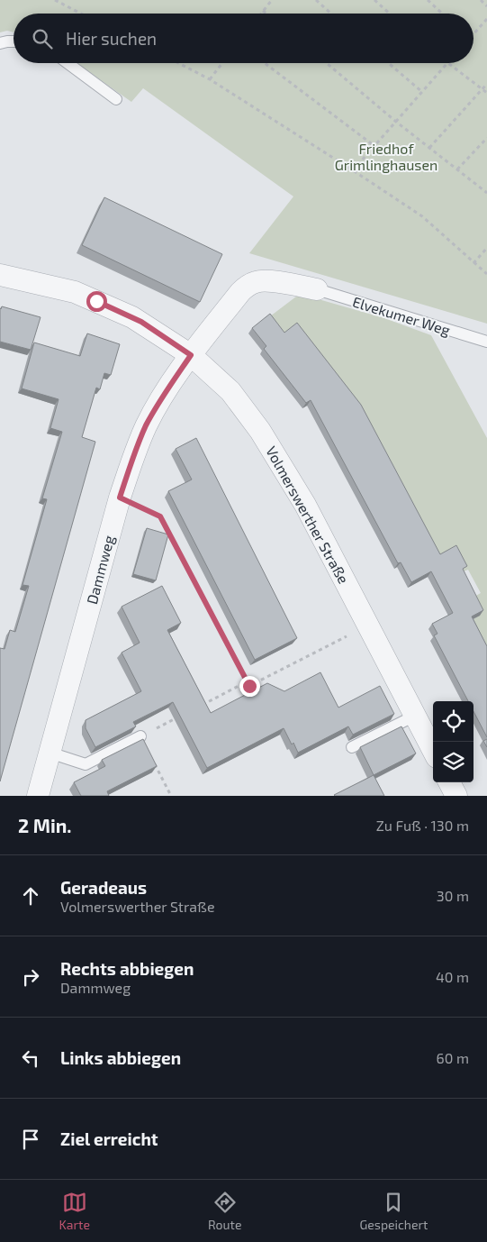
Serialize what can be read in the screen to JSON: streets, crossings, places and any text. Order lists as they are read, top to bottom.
{
  "streets": {
    "street": ["Volmerswerther Straße", "Dammweg"],
    "lane": ["Elvekumer Weg"]
  },
  "crossings": [
    ["Elvekumer Weg", "Dammweg"],
    ["Volmerswerther Straße", "Dammweg"]
  ],
  "parks": ["Friedhof Grimlinghausen"],
  "page": {
    "search": "Hier suchen",
    "heading": ["2 Min.", "Zu Fuß · 130 m"],
    "list": [
      ["Geradeaus", "Volmerswerther Straße", "30 m"],
      ["Rechts abbiegen", "Dammweg", "40 m"],
      ["Links abbiegen", "60 m"],
      "Ziel erreicht"
    ],
    "nav": ["Karte", "Route", "Gespeichert"]
  }
}
